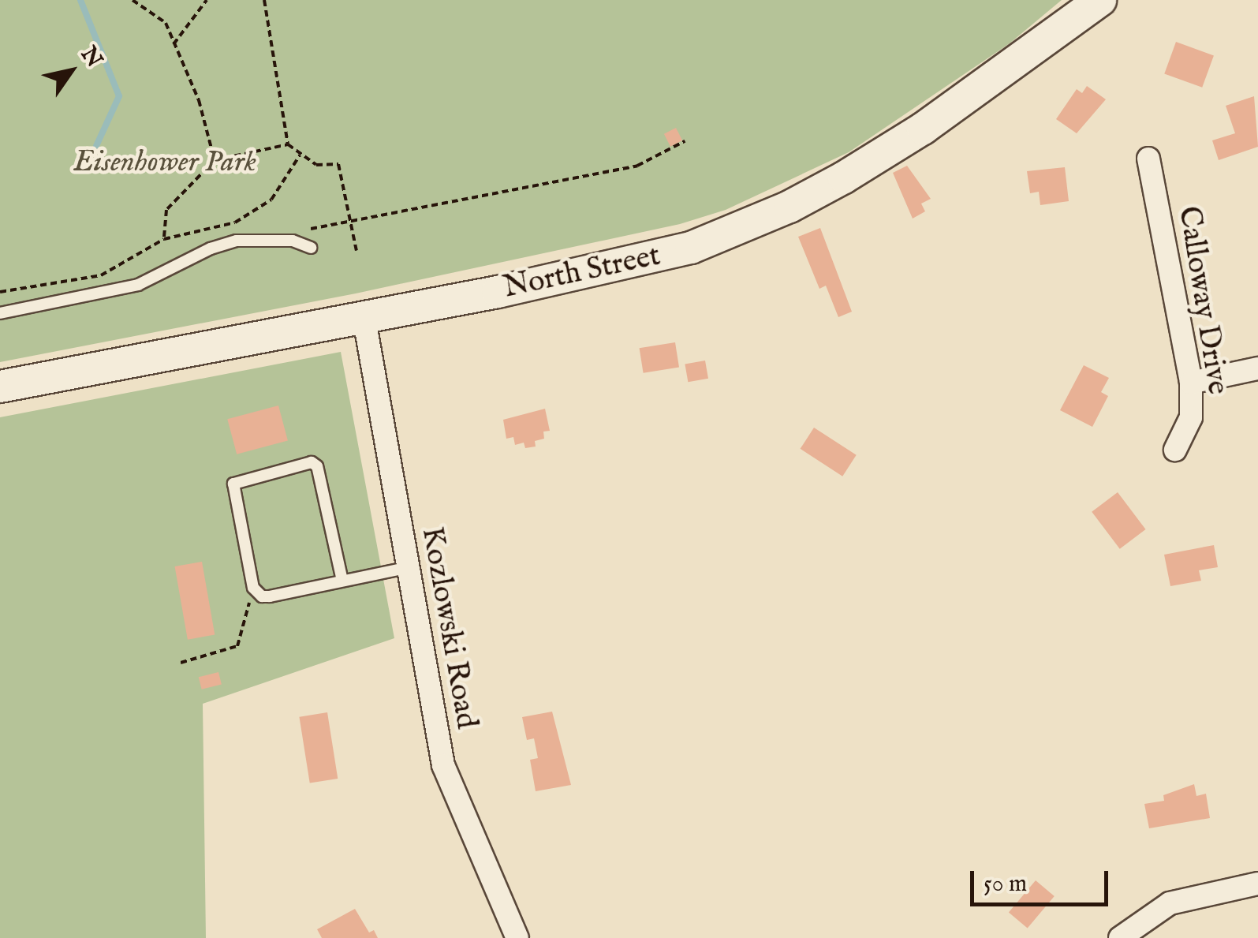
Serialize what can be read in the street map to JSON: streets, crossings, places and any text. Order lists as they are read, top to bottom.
{
  "streets": {
    "main road": ["North Street"],
    "street": ["Calloway Drive", "Kozlowski Road"]
  },
  "crossings": [
    ["North Street", "Kozlowski Road"]
  ],
  "parks": ["Eisenhower Park"],
  "scale_bar": "50 m",
  "north": "top right"
}
